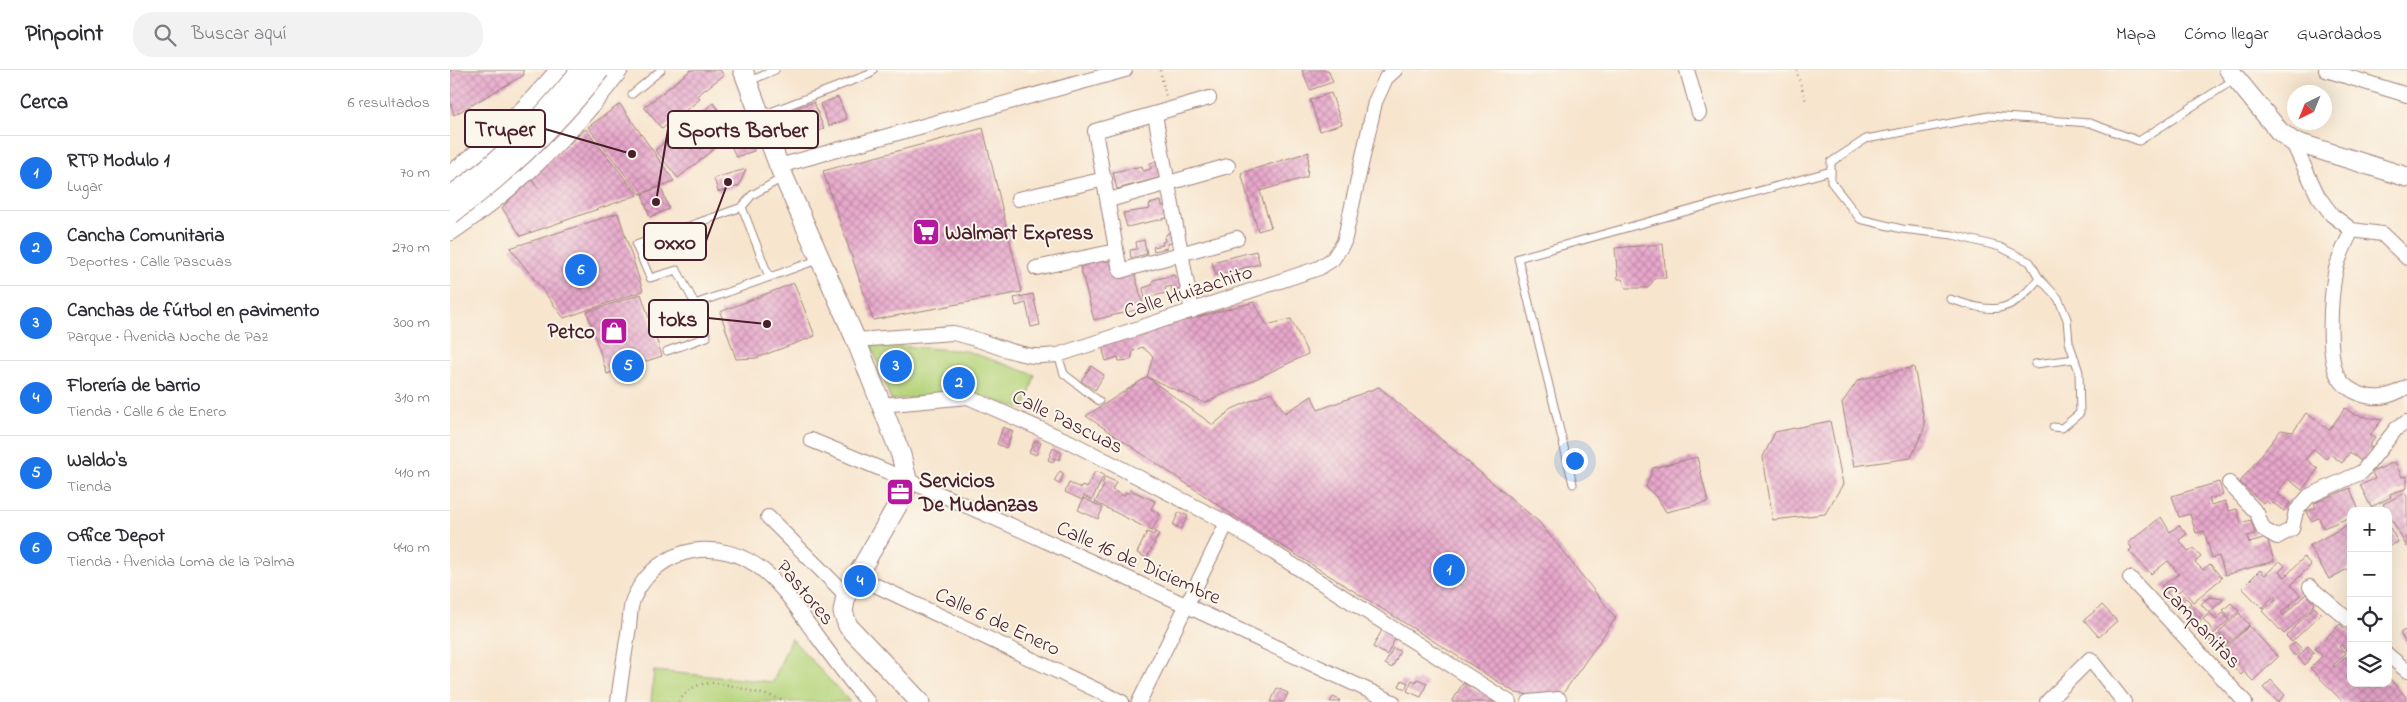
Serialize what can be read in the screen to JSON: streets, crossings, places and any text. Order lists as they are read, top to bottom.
{
  "streets": {
    "street": [
      "Calle Huizachito",
      "Calle Pascuas",
      "Calle 16 de Diciembre",
      "Pastores",
      "Calle 6 de Enero",
      "Campanitas"
    ]
  },
  "places": {
    "other": [
      "Truper",
      "oxxo",
      "Sports Barber",
      "toks"
    ],
    "supermarket": ["Walmart Express"],
    "shop": ["Petco"],
    "office": ["Servicios De Mudanzas"]
  },
  "north": "bottom left",
  "page": {
    "header": "Pinpoint",
    "search": "Buscar aquí",
    "nav": ["Mapa", "Cómo llegar", "Guardados"],
    "heading": ["Cerca", "6 resultados"],
    "list": [
      {
        "mark": "1",
        "name": "RTP Modulo 1",
        "note": "Lugar",
        "value": "70 m"
      },
      {
        "mark": "2",
        "name": "Cancha Comunitaria",
        "note": "Deportes · Calle Pascuas",
        "value": "270 m"
      },
      {
        "mark": "3",
        "name": "Canchas de fútbol en pavimento",
        "note": "Parque · Avenida Noche de Paz",
        "value": "300 m"
      },
      {
        "mark": "4",
        "name": "Florería de barrio",
        "note": "Tienda · Calle 6 de Enero",
        "value": "310 m"
      },
      {
        "mark": "5",
        "name": "Waldo's",
        "note": "Tienda",
        "value": "410 m"
      },
      {
        "mark": "6",
        "name": "Office Depot",
        "note": "Tienda · Avenida Loma de la Palma",
        "value": "440 m"
      }
    ],
    "pins": [
      "6",
      "3",
      "5",
      "2",
      "1",
      "4"
    ],
    "map_buttons": ["+", "−"]
  }
}
